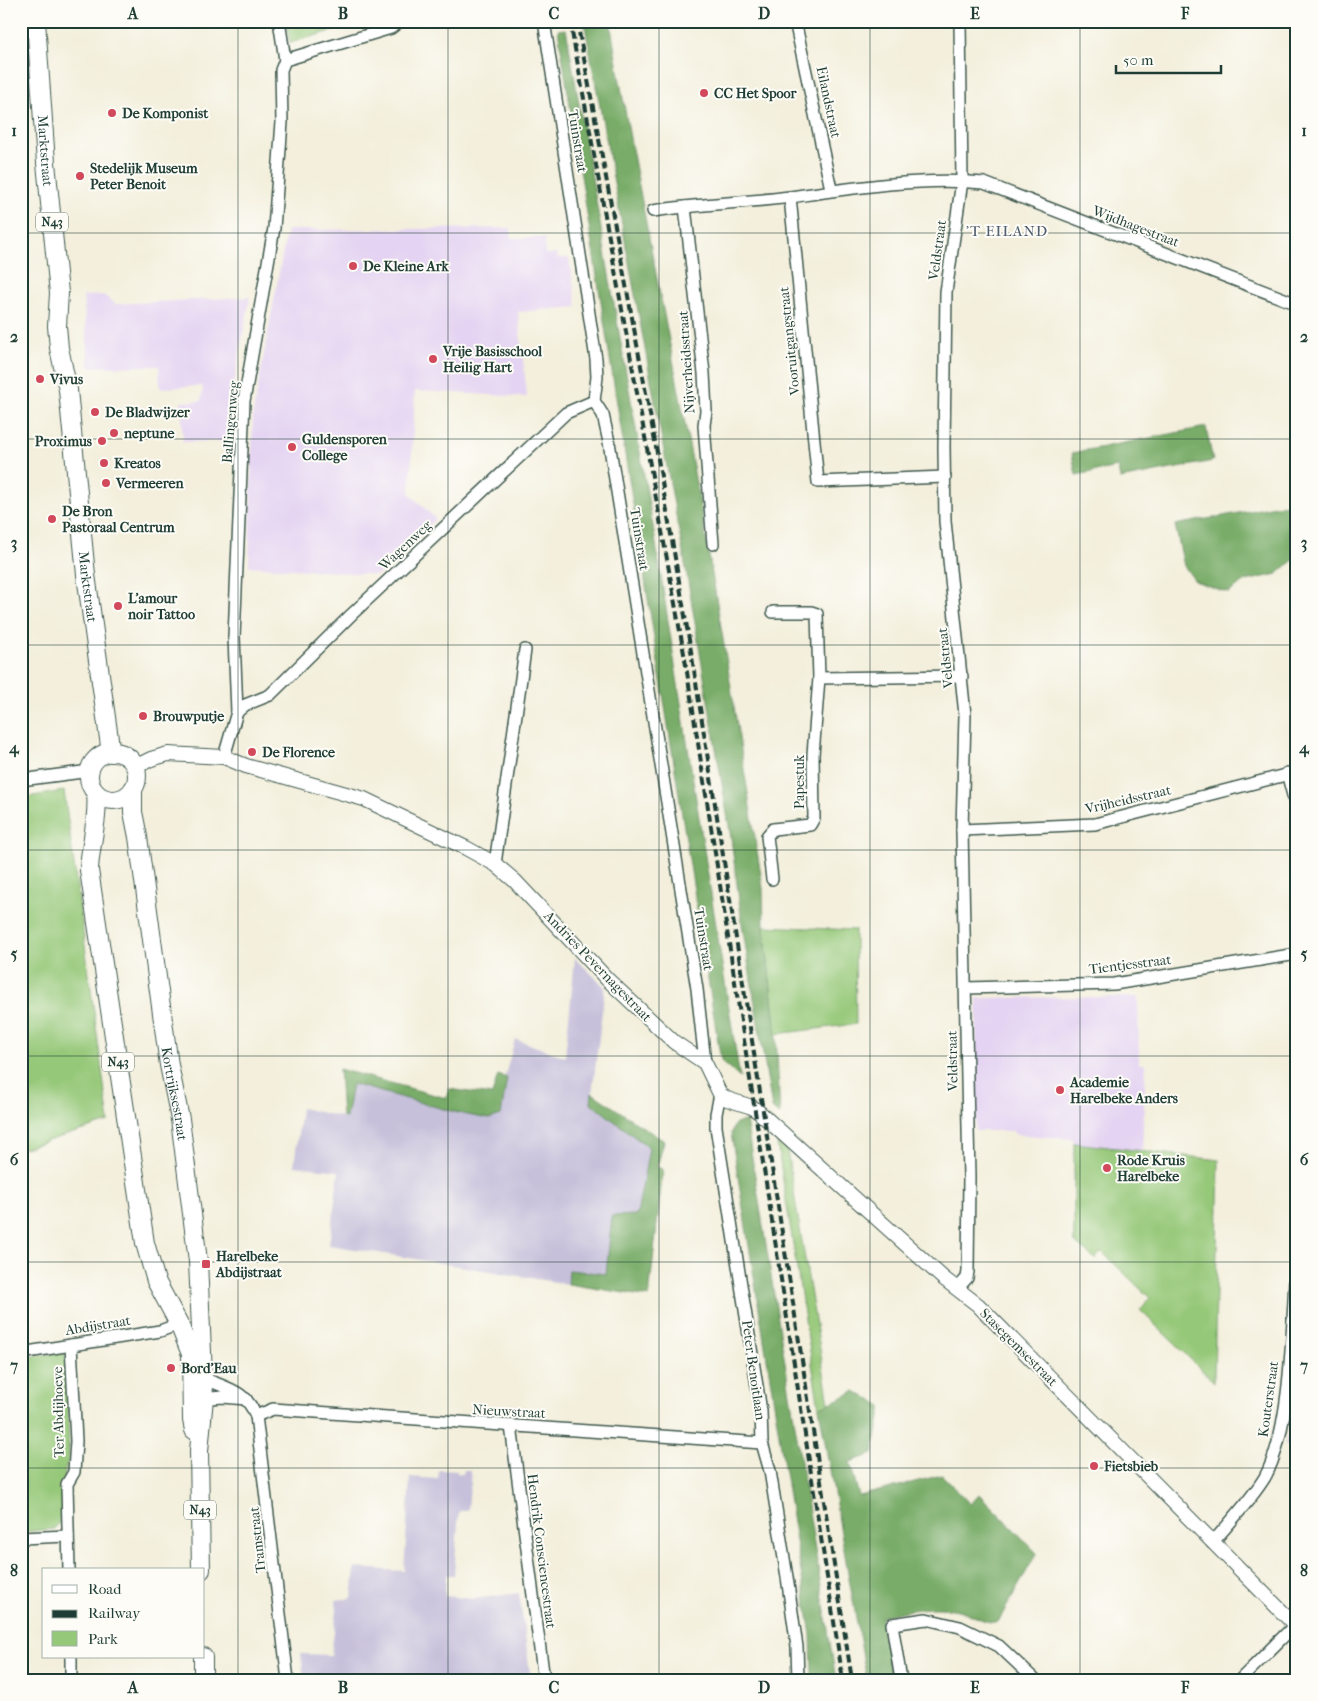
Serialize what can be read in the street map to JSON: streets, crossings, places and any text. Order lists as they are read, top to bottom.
{
  "streets": {
    "main road": ["Marktstraat", "N43", "Kortrijksestraat"],
    "street": [
      "Eilandstraat",
      "Tuinstraat",
      "Wijdhagestraat",
      "Veldstraat",
      "Vooruitgangstraat",
      "Nijverheidsstraat",
      "Ballingenweg",
      "Wagenweg",
      "Papestuk",
      "Vrijheidsstraat",
      "Tientjesstraat",
      "Andries Pevernagestraat",
      "Abdijstraat",
      "Stasegemsestraat",
      "Peter Benoitlaan",
      "Kouterstraat",
      "Nieuwstraat",
      "Ter Abdijhoeve",
      "Tramstraat",
      "Hendrik Consciencestraat"
    ]
  },
  "crossings": [
    ["Tuinstraat", "Wagenweg"],
    ["Tuinstraat", "Andries Pevernagestraat"],
    ["Marktstraat", "N43"],
    ["Marktstraat", "Andries Pevernagestraat"],
    ["Marktstraat", "Kortrijksestraat"],
    ["N43", "Andries Pevernagestraat"],
    ["N43", "Kortrijksestraat"],
    ["N43", "Abdijstraat"],
    ["Wijdhagestraat", "Veldstraat"],
    ["Veldstraat", "Vooruitgangstraat"],
    ["Veldstraat", "Vrijheidsstraat"],
    ["Veldstraat", "Tientjesstraat"],
    ["Veldstraat", "Stasegemsestraat"],
    ["Ballingenweg", "Wagenweg"],
    ["Ballingenweg", "Andries Pevernagestraat"],
    ["Andries Pevernagestraat", "Kortrijksestraat"],
    ["Kortrijksestraat", "Tramstraat"],
    ["Abdijstraat", "Ter Abdijhoeve"],
    ["Stasegemsestraat", "Peter Benoitlaan"],
    ["Stasegemsestraat", "Kouterstraat"],
    ["Peter Benoitlaan", "Nieuwstraat"],
    ["Nieuwstraat", "Tramstraat"],
    ["Nieuwstraat", "Hendrik Consciencestraat"]
  ],
  "districts": ["'T EILAND"],
  "places": {
    "other": [
      "CC Het Spoor",
      "De Komponist",
      "Stedelijk Museum Peter Benoit",
      "De Kleine Ark",
      "Vrije Basisschool Heilig Hart",
      "Vivus",
      "De Bladwijzer",
      "neptune",
      "Proximus",
      "Guldensporen College",
      "Kreatos",
      "Vermeeren",
      "De Bron Pastoraal Centrum",
      "L'amour noir Tattoo",
      "Brouwputje",
      "De Florence",
      "Academie Harelbeke Anders",
      "Rode Kruis Harelbeke",
      "Bord'Eau",
      "Fietsbieb"
    ],
    "transit": ["Harelbeke Abdijstraat"]
  },
  "legend": ["Road", "Railway", "Park"],
  "scale_bar": "50 m",
  "grid": {
    "columns": [
      "A",
      "B",
      "C",
      "D",
      "E",
      "F"
    ],
    "rows": [
      "1",
      "2",
      "3",
      "4",
      "5",
      "6",
      "7",
      "8"
    ]
  }
}
